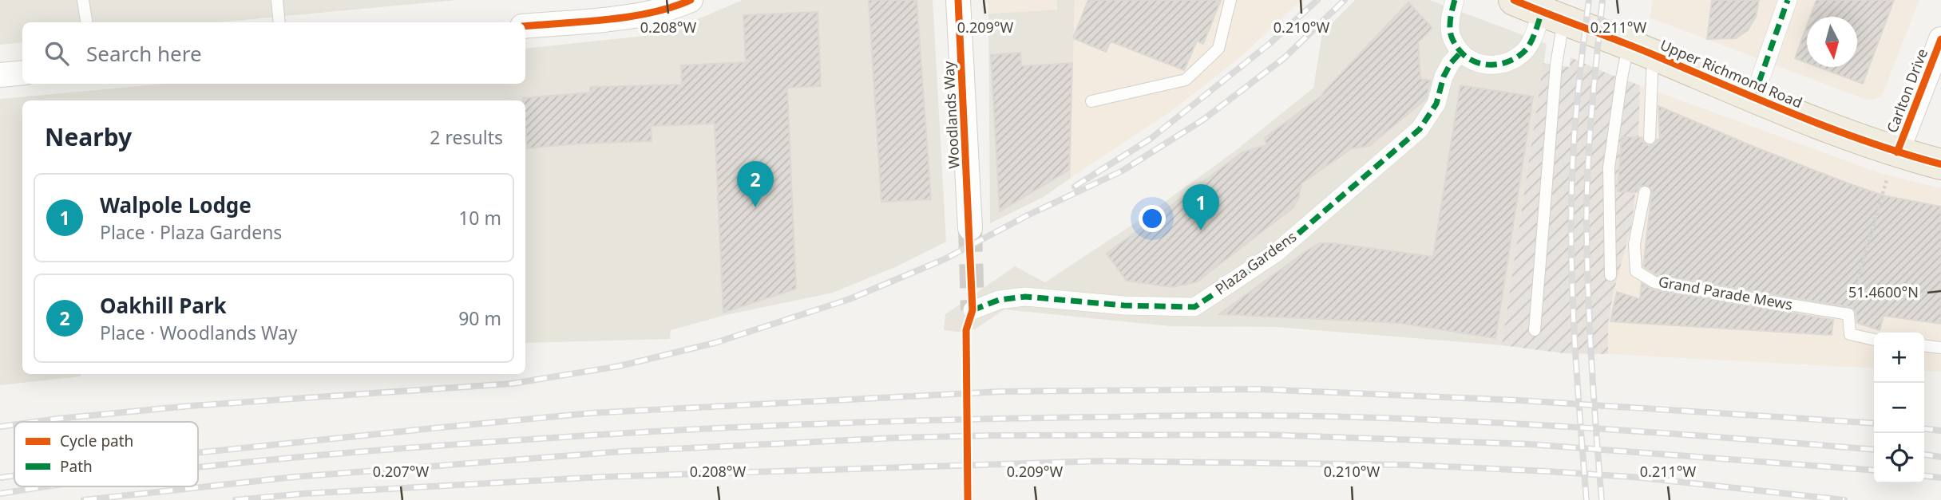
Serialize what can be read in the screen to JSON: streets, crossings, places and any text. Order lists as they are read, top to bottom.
{
  "streets": {
    "highway": ["Upper Richmond Road"],
    "street": ["Carlton Drive", "Woodlands Way", "Plaza Gardens"],
    "lane": ["Grand Parade Mews"]
  },
  "crossings": [
    ["Upper Richmond Road", "Carlton Drive"]
  ],
  "legend": ["Cycle path", "Path"],
  "north": "bottom",
  "page": {
    "search": "Search here",
    "heading": ["Nearby", "2 results"],
    "pins": ["2", "1"],
    "list": [
      {
        "mark": "1",
        "name": "Walpole Lodge",
        "note": "Place · Plaza Gardens",
        "value": "10 m"
      },
      {
        "mark": "2",
        "name": "Oakhill Park",
        "note": "Place · Woodlands Way",
        "value": "90 m"
      }
    ],
    "map_buttons": ["+", "−"]
  },
  "coordinates": [
    "0.208°W",
    "0.209°W",
    "0.210°W",
    "0.211°W",
    "51.4600°N",
    "0.207°W"
  ]
}
